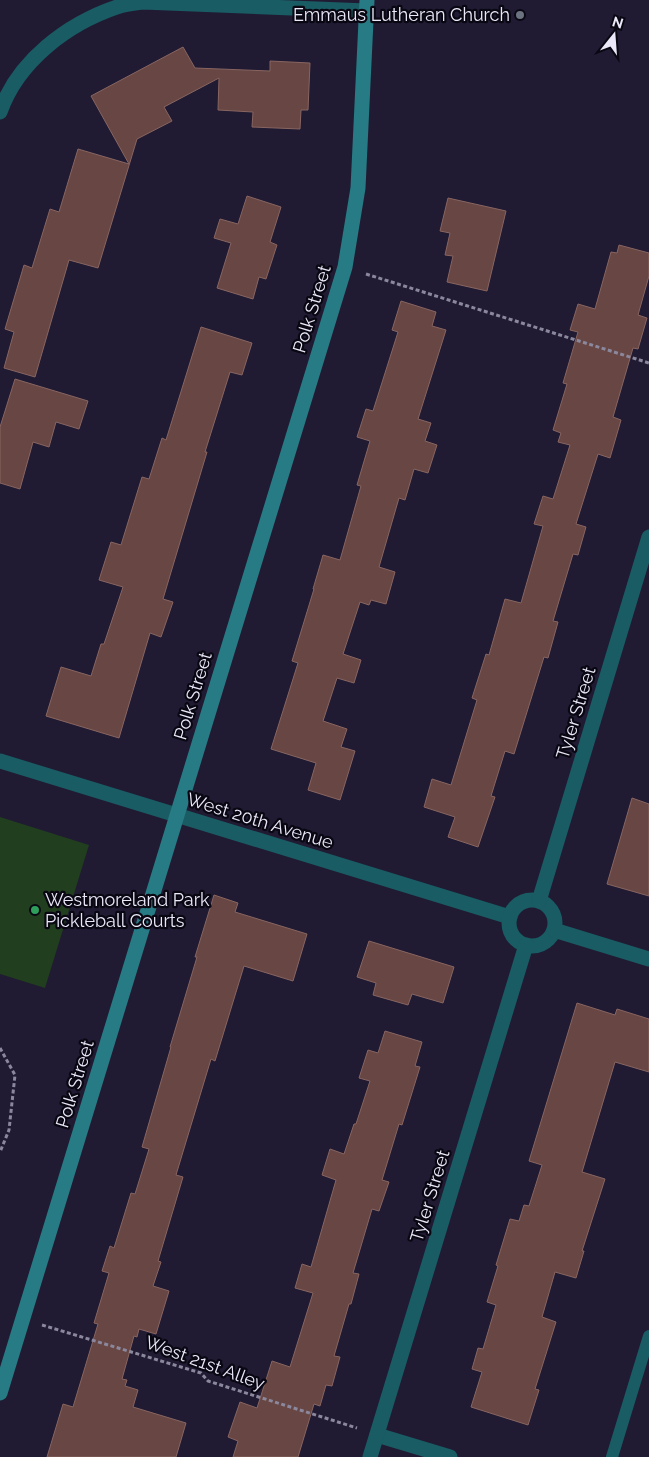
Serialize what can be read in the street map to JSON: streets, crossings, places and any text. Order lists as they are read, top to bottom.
{
  "streets": {
    "street": ["Polk Street", "Tyler Street", "West 20th Avenue"],
    "path": ["West 21st Alley"]
  },
  "crossings": [
    ["Polk Street", "West 20th Avenue"],
    ["Polk Street", "West 21st Alley"],
    ["Tyler Street", "West 20th Avenue"],
    ["Tyler Street", "West 21st Alley"]
  ],
  "places": ["Emmaus Lutheran Church", "Westmoreland Park Pickleball Courts"],
  "north": "top"
}
